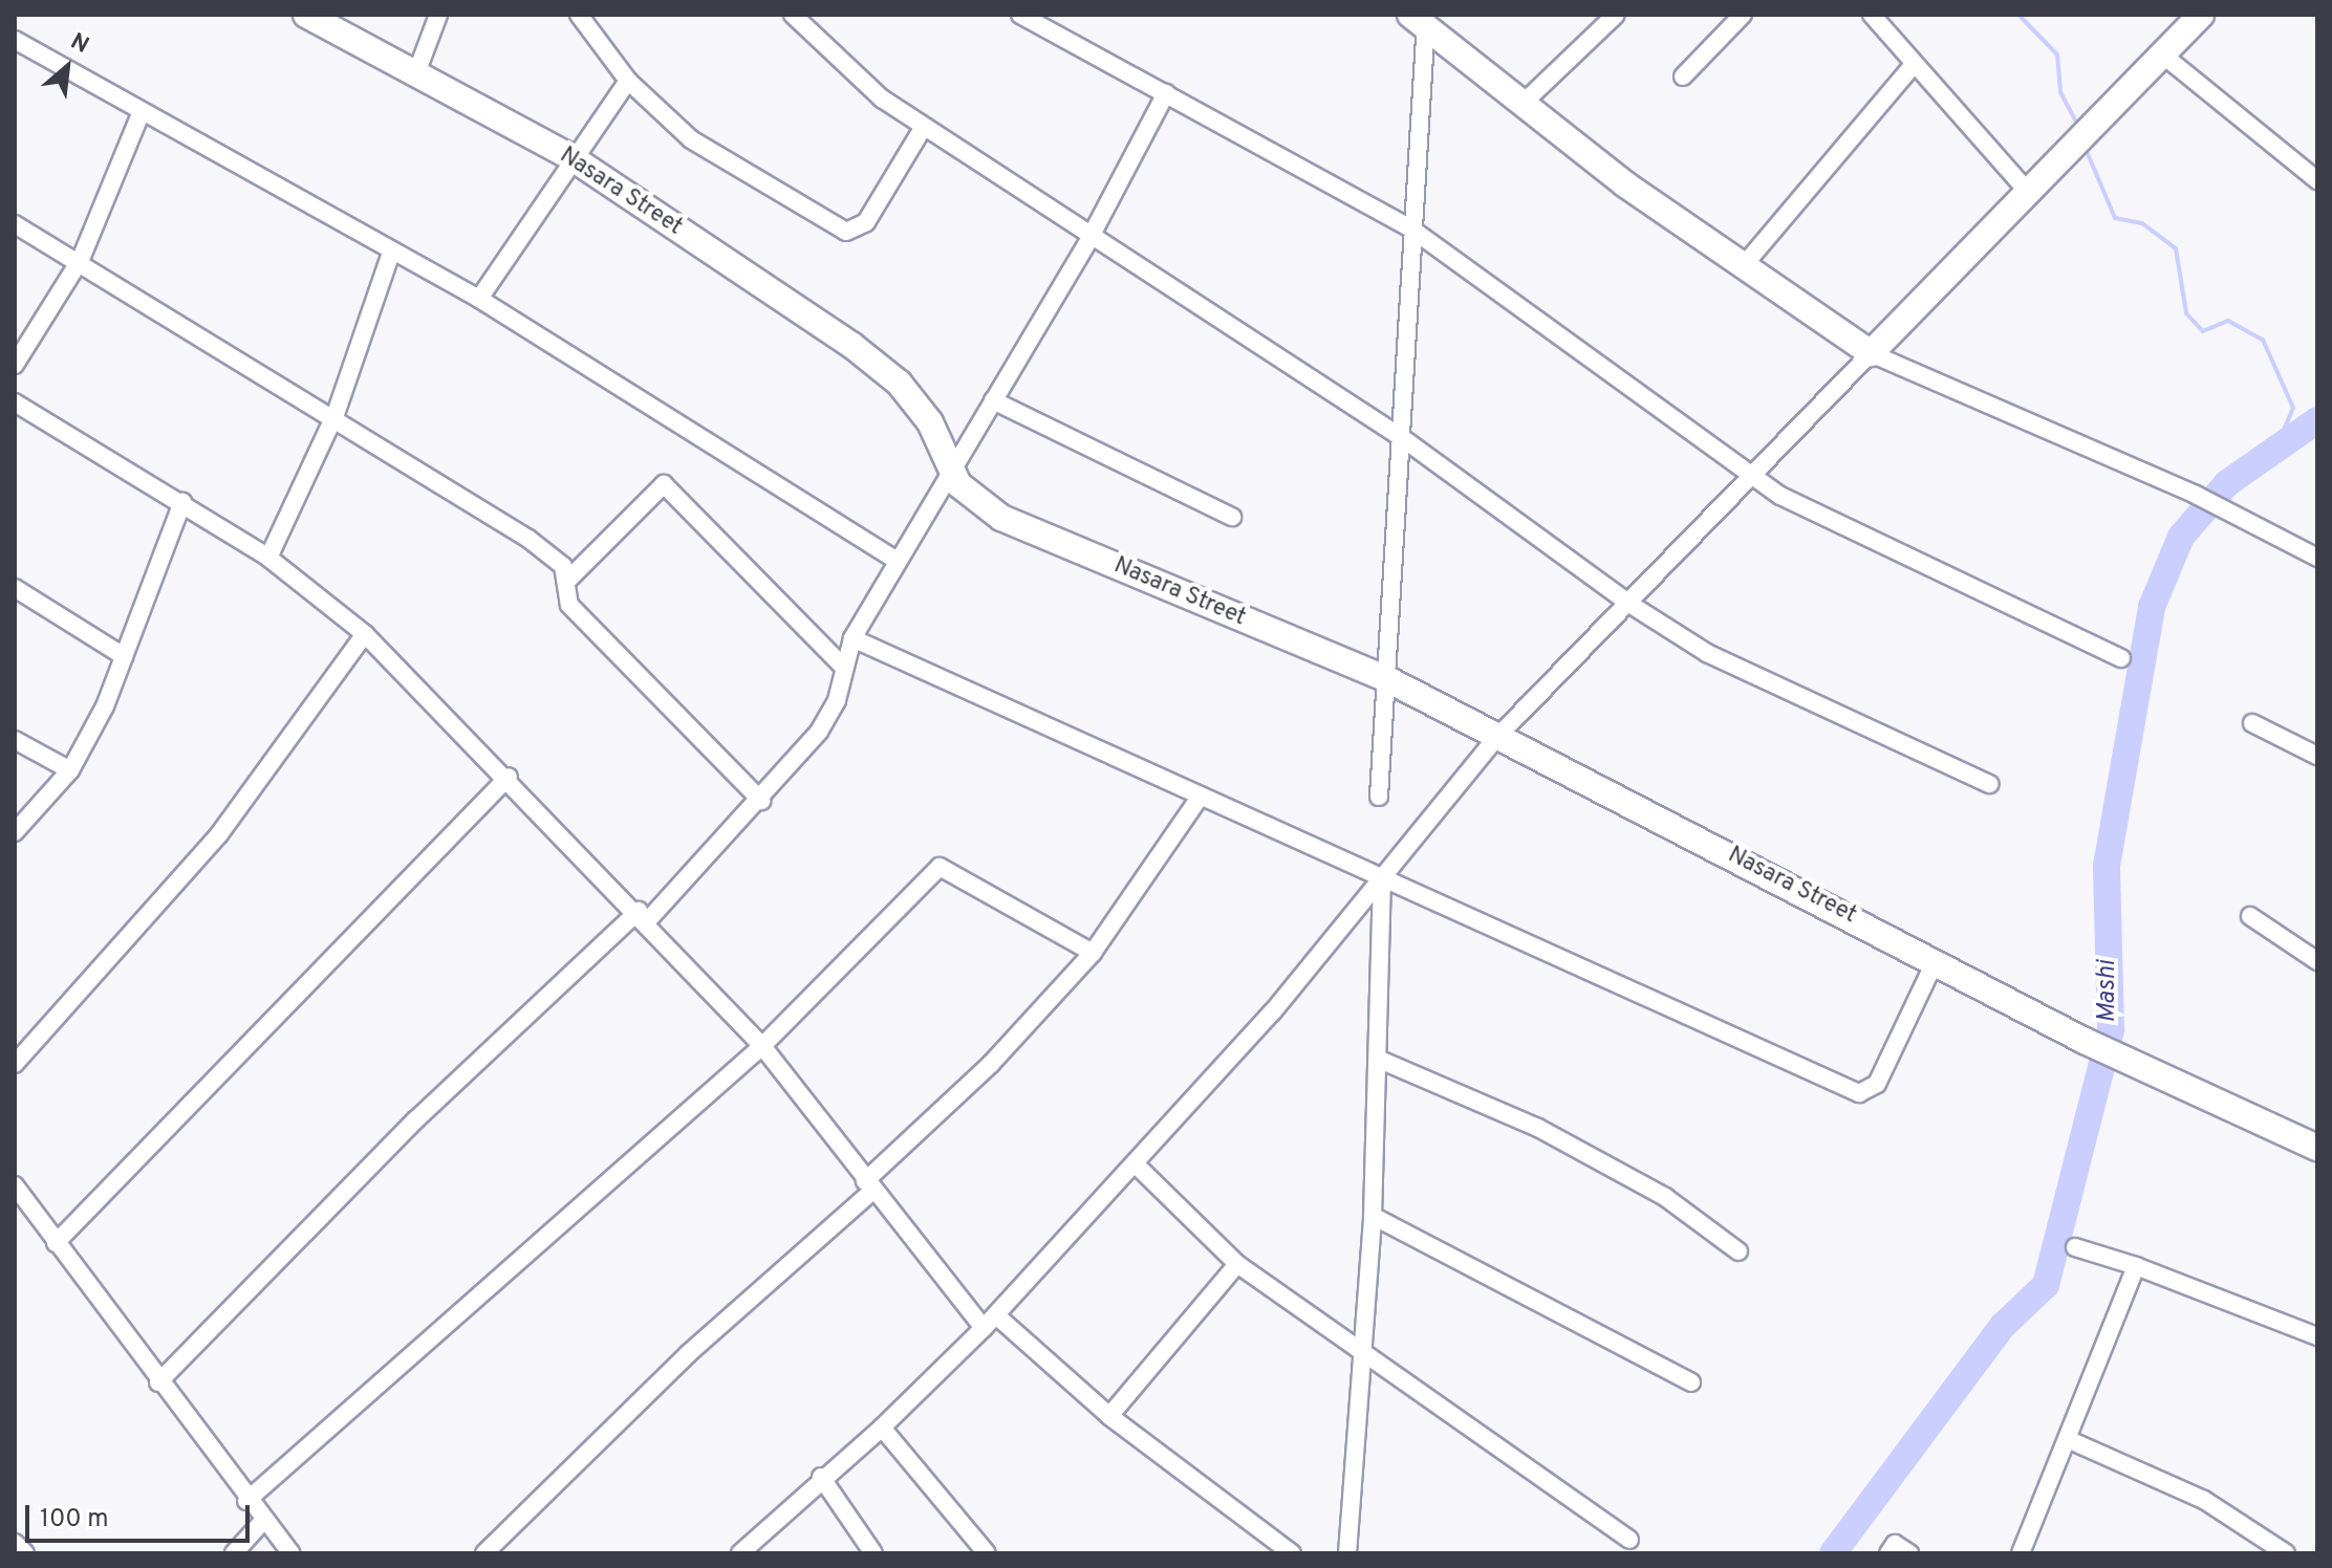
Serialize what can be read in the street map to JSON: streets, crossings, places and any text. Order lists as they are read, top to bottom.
{
  "streets": {
    "street": ["Nasara Street"]
  },
  "water": ["Mashi"],
  "scale_bar": "100 m",
  "north": "top right"
}
